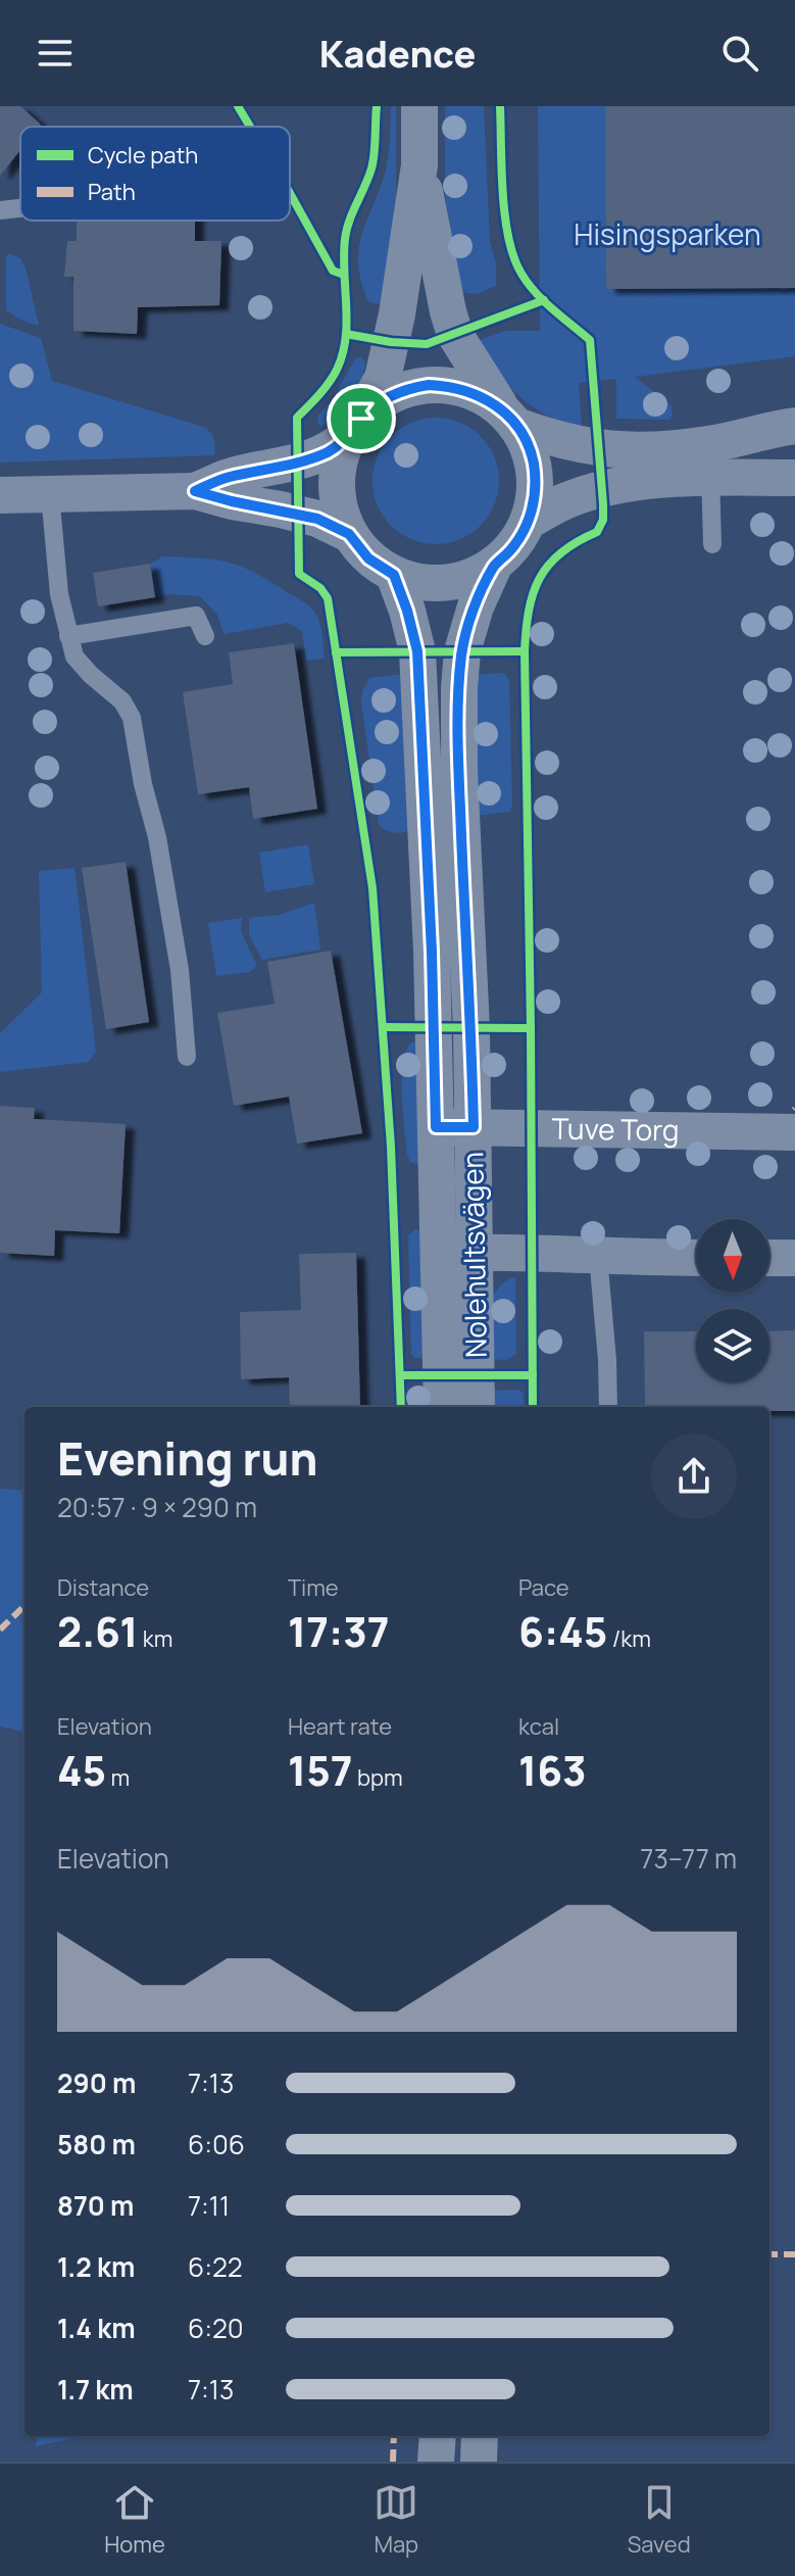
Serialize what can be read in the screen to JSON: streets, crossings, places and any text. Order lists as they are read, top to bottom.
{
  "streets": {
    "street": ["Tuve Torg", "Nolehultsvägen"]
  },
  "crossings": [
    ["Tuve Torg", "Nolehultsvägen"]
  ],
  "parks": ["Hisingsparken"],
  "legend": ["Cycle path", "Path"],
  "north": "bottom",
  "page": {
    "header": "Kadence",
    "heading": ["Evening run", "20:57 · 9 × 290 m"],
    "stats": [
      ["Distance", "2.61 km"],
      ["Time", "17:37"],
      ["Pace", "6:45 /km"],
      ["Elevation", "45 m"],
      ["Heart rate", "157 bpm"],
      ["kcal", "163"]
    ],
    "chart": ["Elevation", "73–77 m"],
    "list": [
      {
        "name": "290 m",
        "note": "7:13"
      },
      {
        "name": "580 m",
        "note": "6:06"
      },
      {
        "name": "870 m",
        "note": "7:11"
      },
      {
        "name": "1.2 km",
        "note": "6:22"
      },
      {
        "name": "1.4 km",
        "note": "6:20"
      },
      {
        "name": "1.7 km",
        "note": "7:13"
      }
    ],
    "tabs": ["Home", "Map", "Saved"]
  }
}
